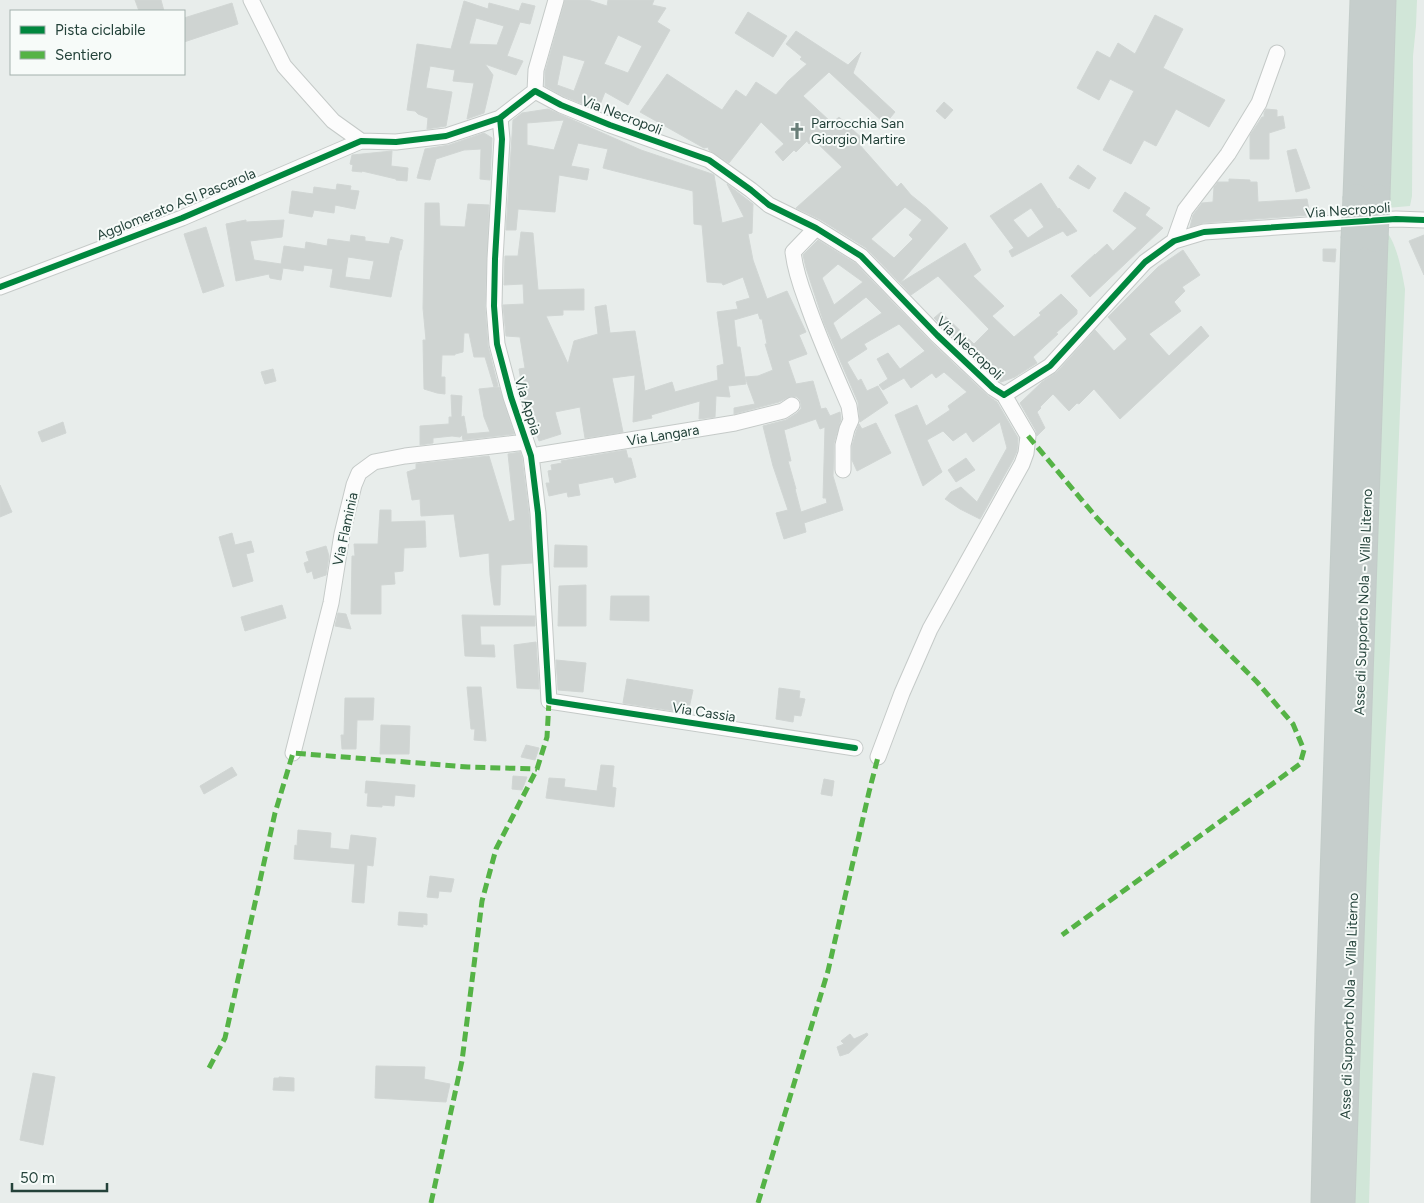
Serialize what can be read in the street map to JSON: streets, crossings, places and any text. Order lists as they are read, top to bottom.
{
  "streets": {
    "highway": ["Asse di Supporto Nola - Villa Literno"],
    "street": [
      "Via Necropoli",
      "Agglomerato ASI Pascarola",
      "Via Appia",
      "Via Langara",
      "Via Flaminia",
      "Via Cassia"
    ]
  },
  "crossings": [
    ["Via Appia", "Via Langara"],
    ["Via Appia", "Via Flaminia"],
    ["Via Appia", "Via Cassia"]
  ],
  "places": {
    "church": ["Parrocchia San Giorgio Martire"]
  },
  "legend": ["Pista ciclabile", "Sentiero"],
  "scale_bar": "50 m"
}
